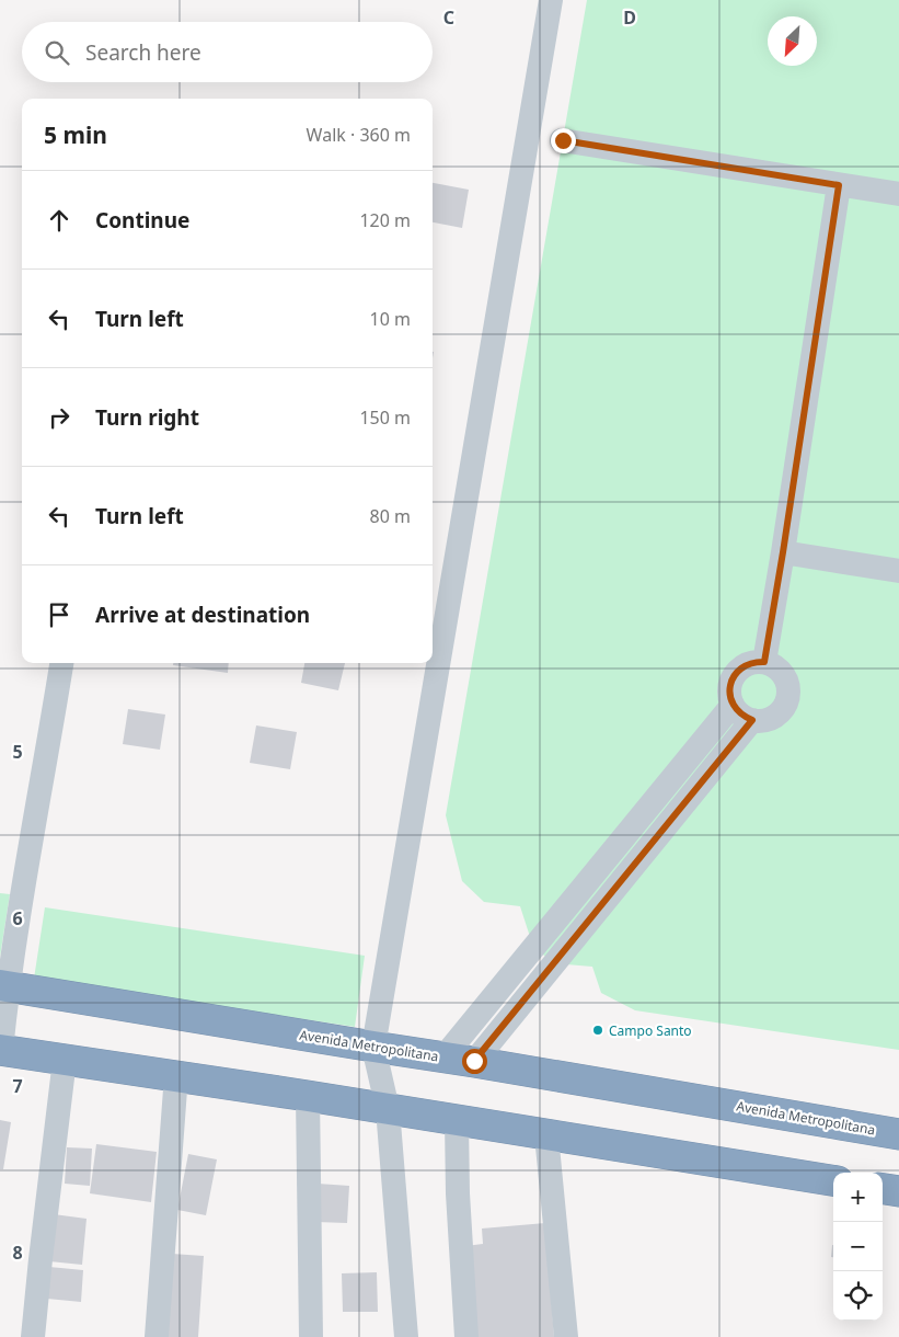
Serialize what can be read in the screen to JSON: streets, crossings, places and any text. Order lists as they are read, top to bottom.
{
  "streets": {
    "highway": ["Avenida Metropolitana"]
  },
  "places": ["Campo Santo"],
  "north": "bottom left",
  "page": {
    "search": "Search here",
    "heading": ["5 min", "Walk · 360 m"],
    "list": [
      ["Continue", "120 m"],
      ["Turn left", "10 m"],
      ["Turn right", "150 m"],
      ["Turn left", "80 m"],
      "Arrive at destination"
    ],
    "map_buttons": ["+", "−"]
  },
  "grid": {
    "columns": ["C", "D"],
    "rows": [
      "5",
      "6",
      "7",
      "8"
    ]
  }
}
